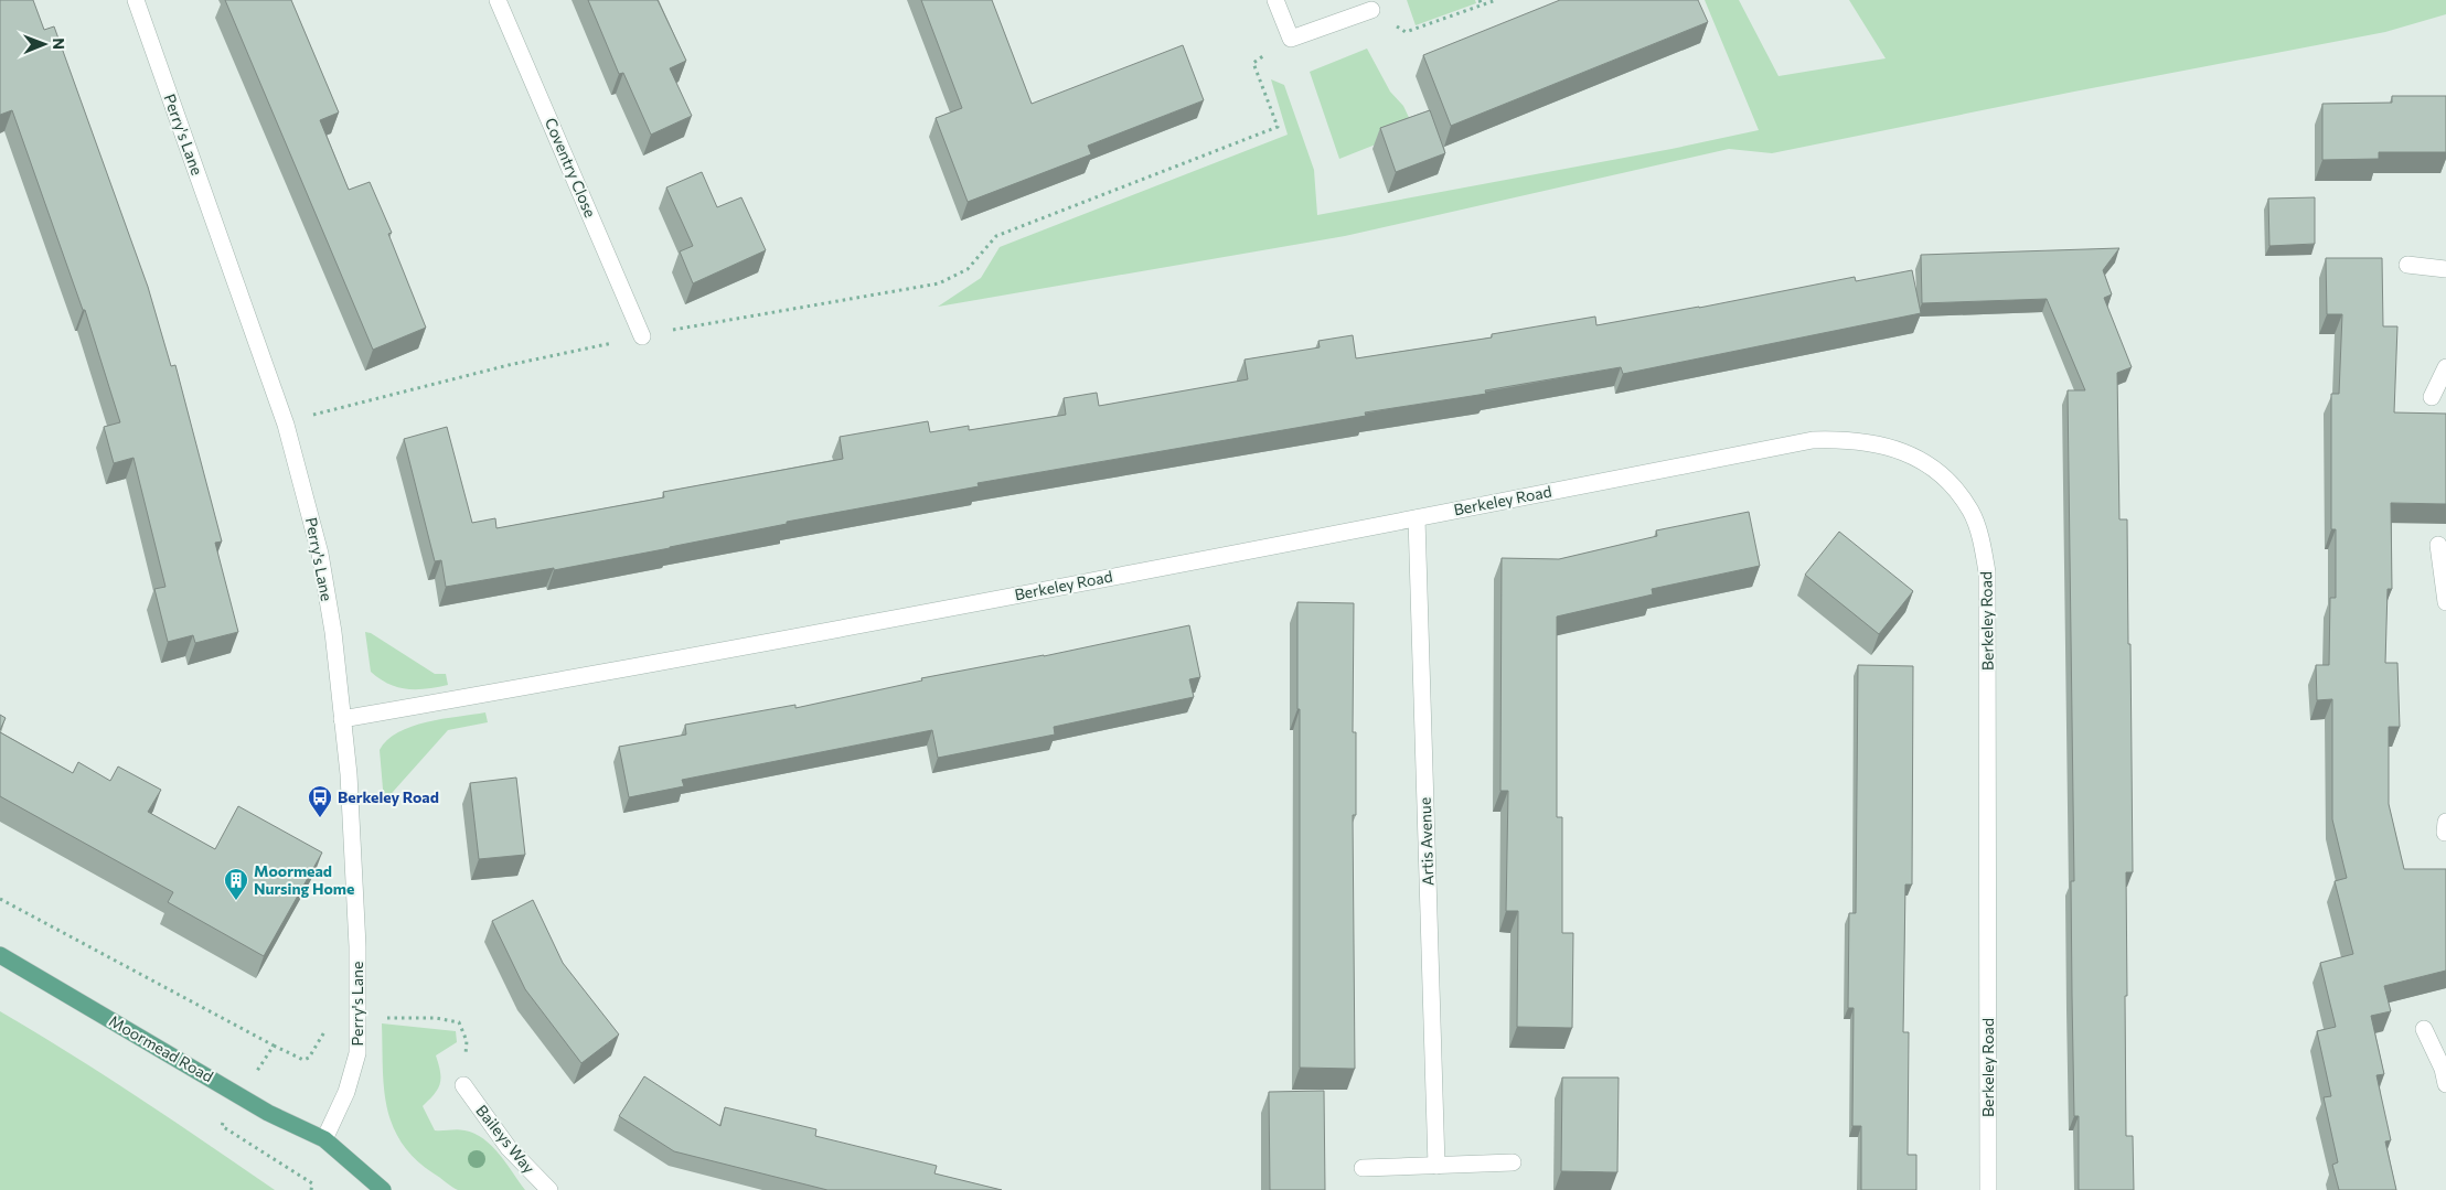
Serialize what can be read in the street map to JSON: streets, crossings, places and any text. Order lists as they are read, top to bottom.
{
  "streets": {
    "main road": ["Moormead Road"],
    "street": [
      "Perry's Lane",
      "Coventry Close",
      "Berkeley Road",
      "Artis Avenue",
      "Baileys Way"
    ]
  },
  "crossings": [
    ["Perry's Lane", "Berkeley Road"],
    ["Perry's Lane", "Moormead Road"],
    ["Berkeley Road", "Artis Avenue"]
  ],
  "places": {
    "bus stop": ["Berkeley Road"],
    "building": ["Moormead Nursing Home"]
  },
  "north": "right"
}
